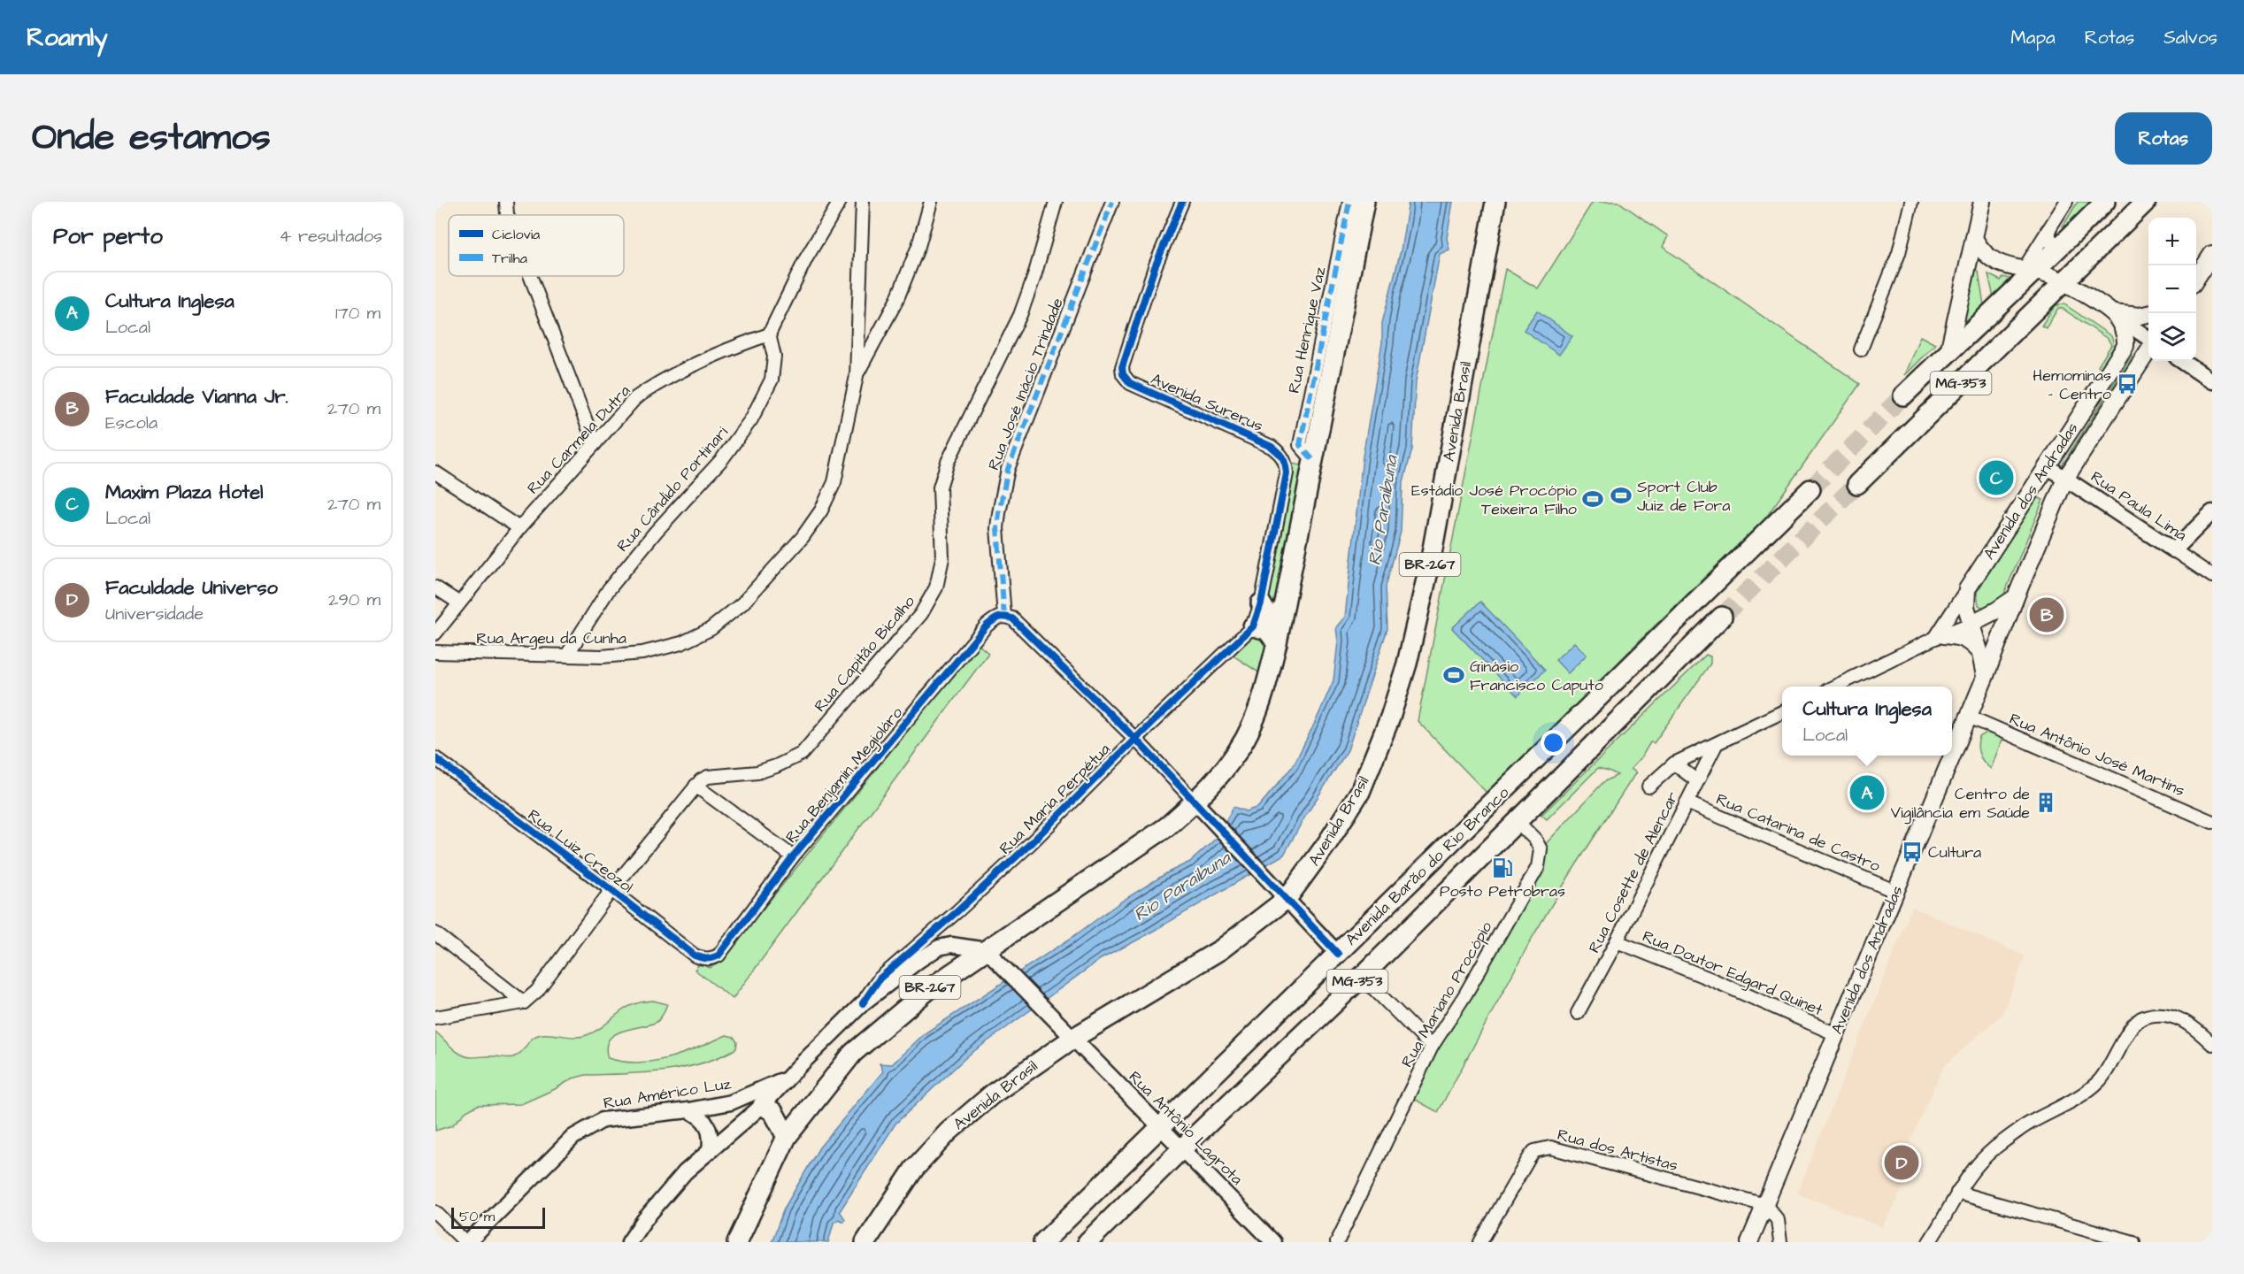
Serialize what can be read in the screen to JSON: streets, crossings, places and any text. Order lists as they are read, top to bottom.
{
  "streets": {
    "main road": [
      "MG-353",
      "Avenida Brasil",
      "Avenida dos Andradas",
      "BR-267",
      "Avenida Barão do Rio Branco"
    ],
    "street": [
      "Rua Henrique Vaz",
      "Rua José Inácio Trindade",
      "Avenida Surerus",
      "Rua Carmela Dutra",
      "Rua Cândido Portinari",
      "Rua Paula Lima",
      "Rua Argeu da Cunha",
      "Rua Capitão Bicalho",
      "Rua Antônio José Martins",
      "Rua Benjamin Megioláro",
      "Rua Maria Perpétua",
      "Rua Catarina de Castro",
      "Rua Luiz Creozol",
      "Rua Cosette de Alencar",
      "Rua Doutor Edgard Quinet",
      "Rua Mariano Procópio",
      "Rua Américo Luz",
      "Rua Antônio Lagrota",
      "Rua dos Artistas"
    ]
  },
  "crossings": [
    ["Rua Henrique Vaz", "BR-267"],
    ["Rua José Inácio Trindade", "Rua Benjamin Megioláro"],
    ["Avenida Surerus", "BR-267"],
    ["Avenida Brasil", "Rua Antônio Lagrota"],
    ["Rua Carmela Dutra", "Rua Cândido Portinari"],
    ["Rua Cândido Portinari", "Rua Argeu da Cunha"],
    ["Avenida dos Andradas", "Rua Paula Lima"],
    ["Avenida dos Andradas", "Rua Antônio José Martins"],
    ["Avenida dos Andradas", "Rua Catarina de Castro"],
    ["Avenida dos Andradas", "Rua Doutor Edgard Quinet"],
    ["Avenida dos Andradas", "Rua dos Artistas"],
    ["BR-267", "Rua Maria Perpétua"],
    ["BR-267", "Rua Antônio Lagrota"],
    ["Rua Capitão Bicalho", "Rua Luiz Creozol"],
    ["Rua Benjamin Megioláro", "Rua Luiz Creozol"],
    ["Rua Maria Perpétua", "Rua Américo Luz"],
    ["Rua Maria Perpétua", "Rua Antônio Lagrota"],
    ["Rua Catarina de Castro", "Rua Cosette de Alencar"],
    ["Avenida Barão do Rio Branco", "Rua Mariano Procópio"],
    ["Avenida Barão do Rio Branco", "Rua Antônio Lagrota"],
    ["Rua Cosette de Alencar", "Rua Doutor Edgard Quinet"]
  ],
  "water": ["Rio Paraibuna"],
  "places": {
    "bus stop": ["Hemominas - Centro", "Cultura"],
    "sports": ["Sport Club Juiz de Fora", "Estádio José Procópio Teixeira Filho", "Ginásio Francisco Caputo"],
    "building": ["Centro de Vigilância em Saúde"],
    "fuel station": ["Posto Petrobras"]
  },
  "legend": ["Ciclovia", "Trilha"],
  "scale_bar": "50 m",
  "page": {
    "header": "Roamly",
    "nav": ["Mapa", "Rotas", "Salvos"],
    "title": "Onde estamos",
    "buttons": "Rotas",
    "heading": ["Por perto", "4 resultados"],
    "map_buttons": ["+", "−"],
    "list": [
      {
        "mark": "A",
        "name": "Cultura Inglesa",
        "note": "Local",
        "value": "170 m"
      },
      {
        "mark": "B",
        "name": "Faculdade Vianna Jr.",
        "note": "Escola",
        "value": "270 m"
      },
      {
        "mark": "C",
        "name": "Maxim Plaza Hotel",
        "note": "Local",
        "value": "270 m"
      },
      {
        "mark": "D",
        "name": "Faculdade Universo",
        "note": "Universidade",
        "value": "290 m"
      }
    ],
    "pins": [
      "C",
      "B",
      "A",
      "D"
    ],
    "popup": ["Cultura Inglesa", "Local"],
    "scale": "50 m"
  }
}
